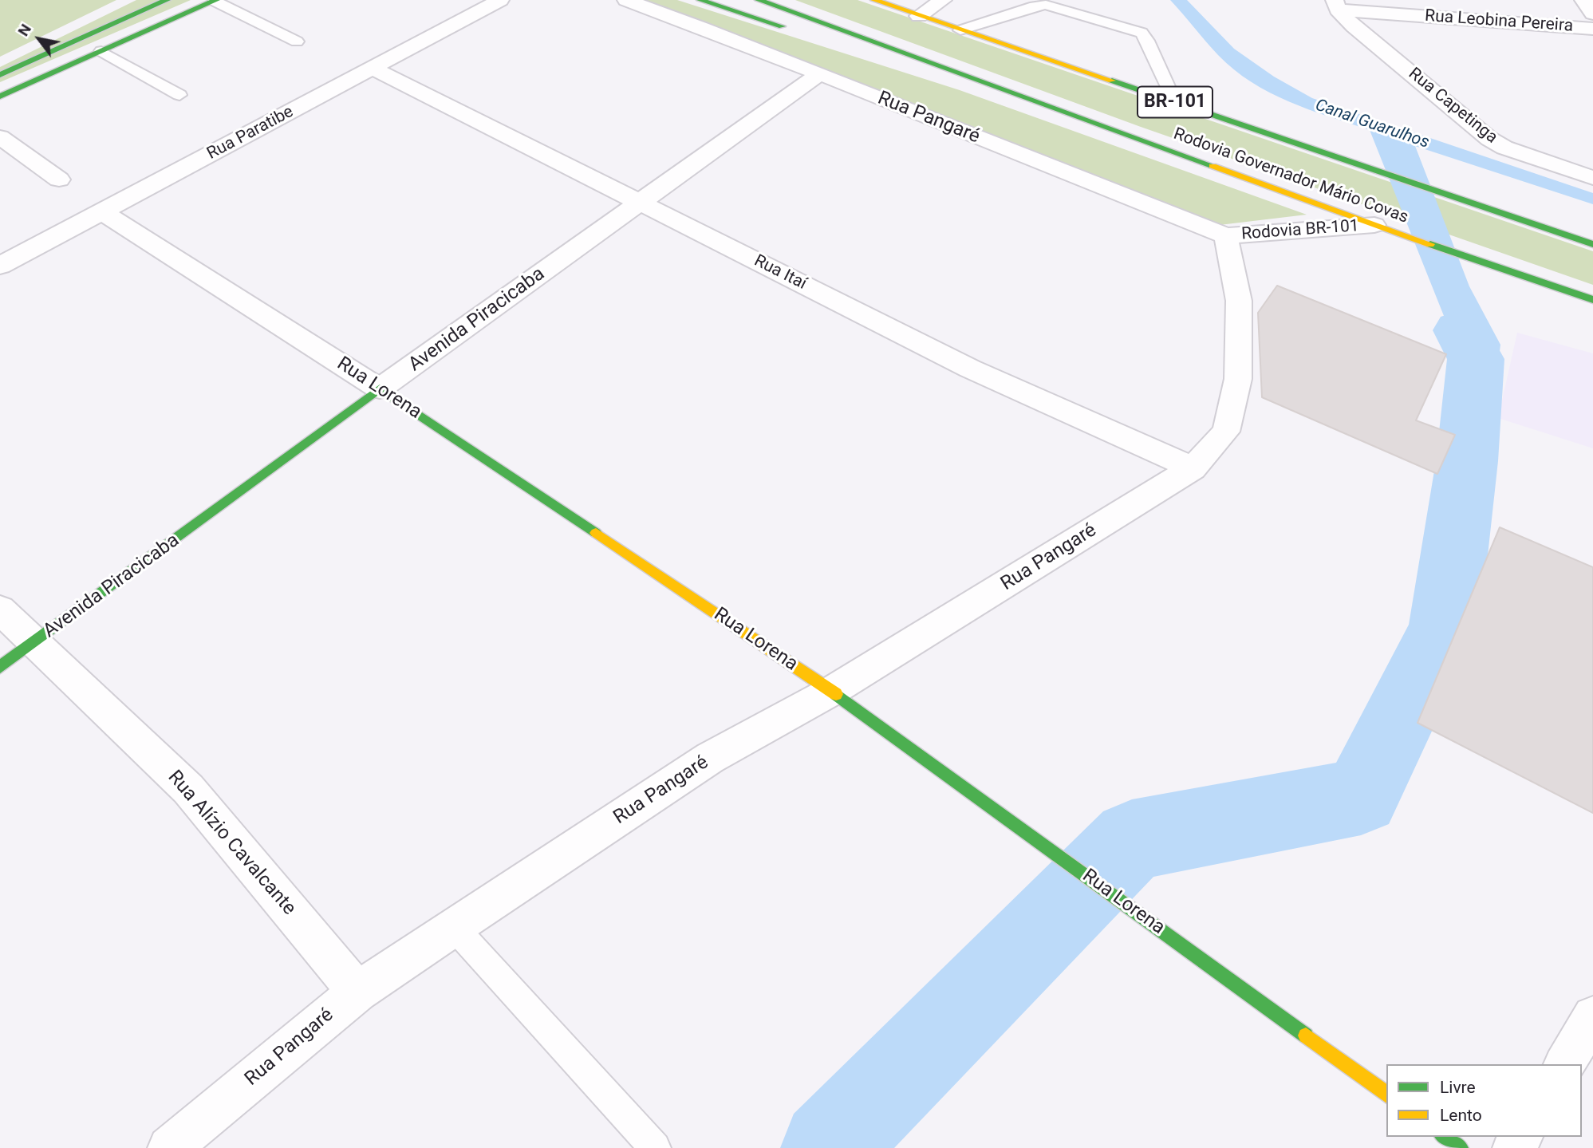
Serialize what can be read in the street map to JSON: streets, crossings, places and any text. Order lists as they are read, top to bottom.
{
  "streets": {
    "main road": [
      "BR-101",
      "Rodovia Governador Mário Covas",
      "Avenida Piracicaba",
      "Rua Lorena"
    ],
    "street": [
      "Rua Leobina Pereira",
      "Rua Capetinga",
      "Rua Pangaré",
      "Rua Paratibe",
      "Rodovia BR-101",
      "Rua Itaí",
      "Rua Alízio Cavalcante"
    ]
  },
  "crossings": [
    ["Rua Leobina Pereira", "Rua Capetinga"],
    ["Rua Pangaré", "Rodovia BR-101"],
    ["Rua Pangaré", "Rua Itaí"],
    ["Rua Pangaré", "Avenida Piracicaba"],
    ["Rua Pangaré", "Rua Lorena"],
    ["Rua Pangaré", "Rua Alízio Cavalcante"],
    ["Rua Paratibe", "Rua Itaí"],
    ["Rua Paratibe", "Rua Lorena"],
    ["Rodovia Governador Mário Covas", "Rodovia BR-101"],
    ["Rua Itaí", "Avenida Piracicaba"],
    ["Avenida Piracicaba", "Rua Lorena"],
    ["Avenida Piracicaba", "Rua Alízio Cavalcante"]
  ],
  "water": ["Canal Guarulhos"],
  "legend": ["Livre", "Lento"],
  "north": "top left"
}
